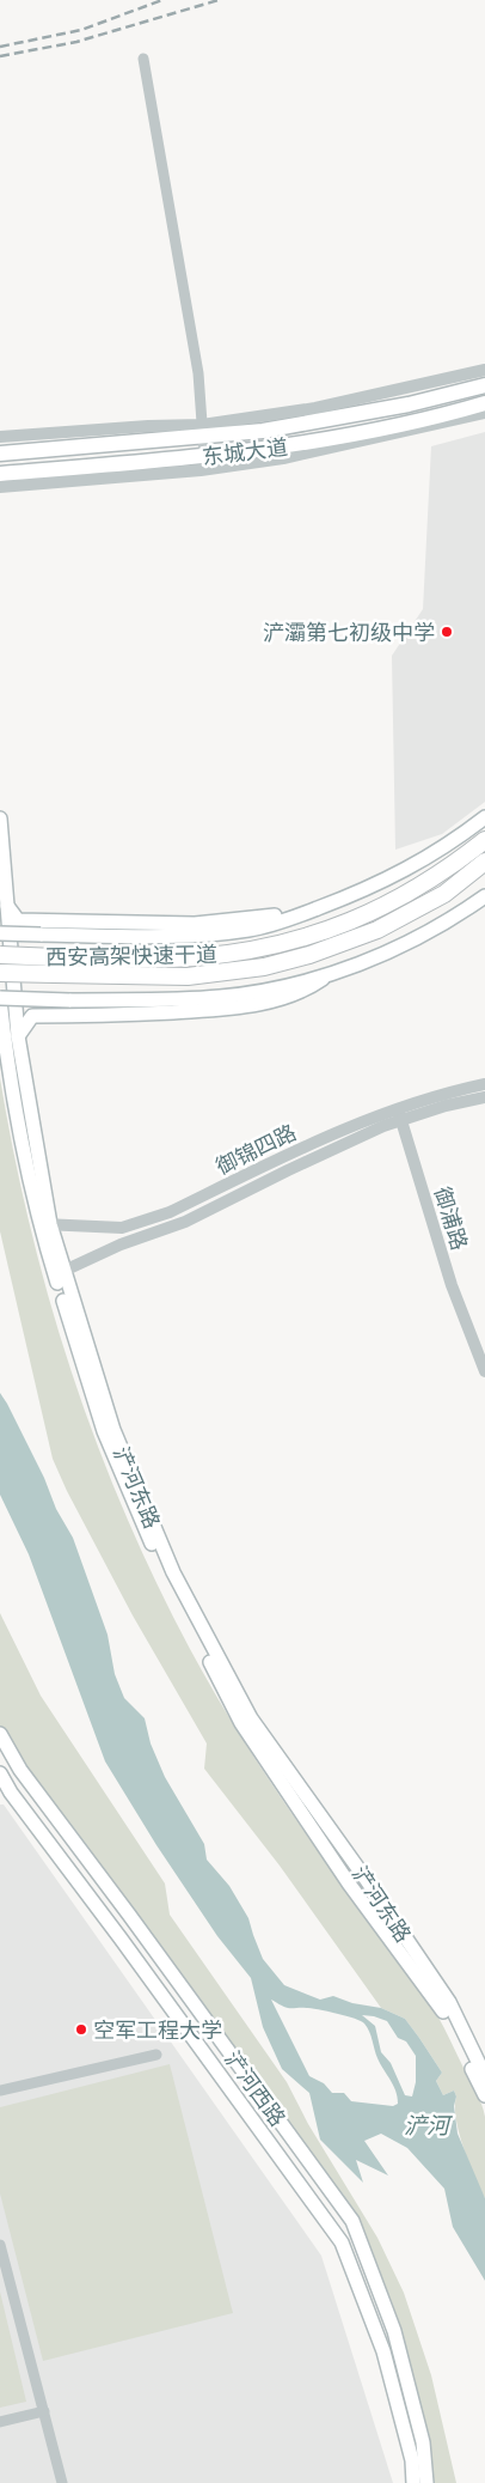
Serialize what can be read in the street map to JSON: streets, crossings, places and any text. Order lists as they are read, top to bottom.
{
  "streets": {
    "highway": ["西安高架快速干道"],
    "main road": ["东城大道", "浐河东路", "浐河西路"],
    "street": ["御锦四路", "御浦路"]
  },
  "crossings": [
    ["御锦四路", "御浦路"],
    ["御锦四路", "浐河东路"]
  ],
  "water": ["浐河"],
  "places": ["浐灞第七初级中学", "空军工程大学"]
}
